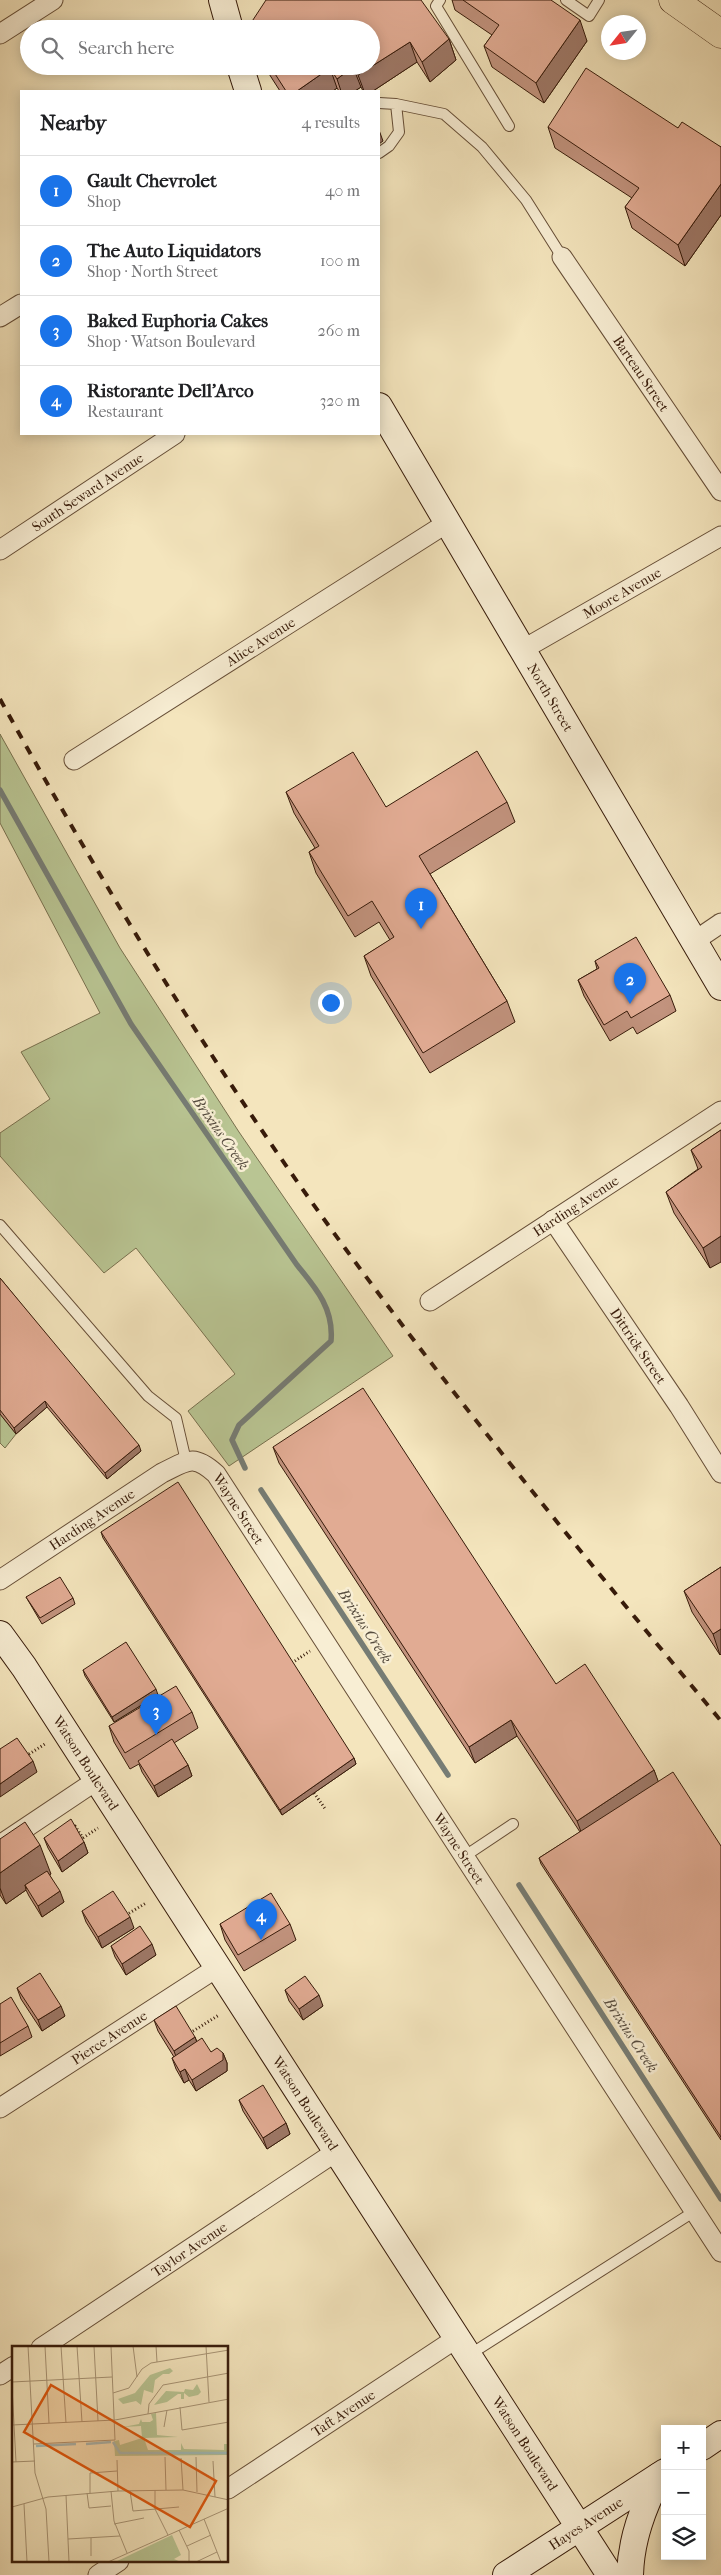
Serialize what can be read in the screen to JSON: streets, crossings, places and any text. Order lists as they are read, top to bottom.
{
  "streets": {
    "street": [
      "Barteau Street",
      "South Seward Avenue",
      "Moore Avenue",
      "Alice Avenue",
      "North Street",
      "Harding Avenue",
      "Dittrick Street",
      "Wayne Street",
      "Watson Boulevard",
      "Pierce Avenue",
      "Taylor Avenue",
      "Taft Avenue",
      "Hayes Avenue"
    ]
  },
  "crossings": [
    ["Moore Avenue", "North Street"],
    ["Alice Avenue", "North Street"],
    ["Harding Avenue", "Dittrick Street"],
    ["Harding Avenue", "Wayne Street"],
    ["Watson Boulevard", "Pierce Avenue"],
    ["Watson Boulevard", "Taylor Avenue"],
    ["Watson Boulevard", "Taft Avenue"],
    ["Watson Boulevard", "Hayes Avenue"]
  ],
  "water": ["Brixius Creek"],
  "north": "bottom left",
  "page": {
    "search": "Search here",
    "heading": ["Nearby", "4 results"],
    "list": [
      {
        "mark": "1",
        "name": "Gault Chevrolet",
        "note": "Shop",
        "value": "40 m"
      },
      {
        "mark": "2",
        "name": "The Auto Liquidators",
        "note": "Shop · North Street",
        "value": "100 m"
      },
      {
        "mark": "3",
        "name": "Baked Euphoria Cakes",
        "note": "Shop · Watson Boulevard",
        "value": "260 m"
      },
      {
        "mark": "4",
        "name": "Ristorante Dell’Arco",
        "note": "Restaurant",
        "value": "320 m"
      }
    ],
    "pins": [
      "1",
      "2",
      "3",
      "4"
    ],
    "map_buttons": ["+", "−"]
  }
}
